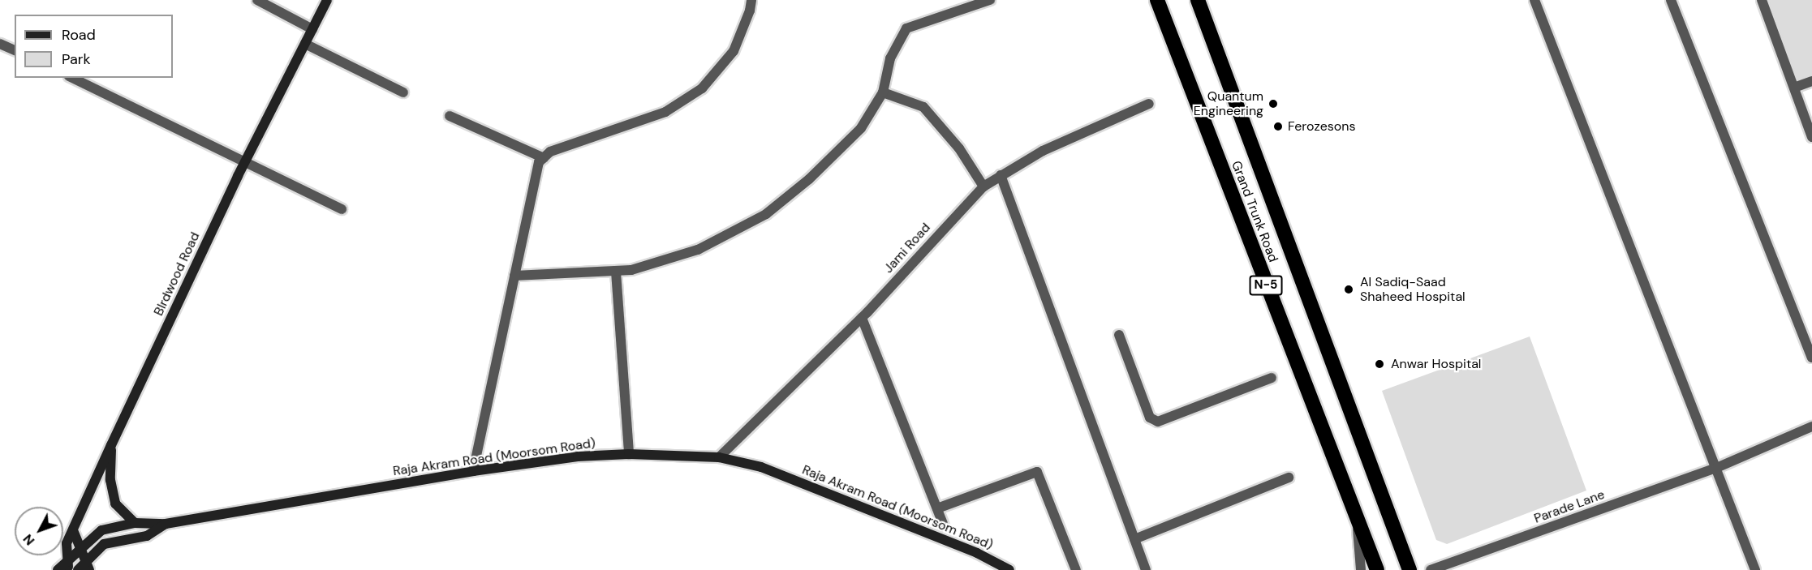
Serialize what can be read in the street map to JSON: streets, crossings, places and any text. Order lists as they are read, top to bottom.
{
  "streets": {
    "highway": ["Grand Trunk Road", "N-5"],
    "street": [
      "Jami Road",
      "BIrdwood Road",
      "Raja Akram Road (Moorsom Road)",
      "Parade Lane"
    ]
  },
  "crossings": [
    ["Jami Road", "Raja Akram Road (Moorsom Road)"],
    ["BIrdwood Road", "Raja Akram Road (Moorsom Road)"]
  ],
  "places": [
    "Quantum Engineering",
    "Ferozesons",
    "Al Sadiq-Saad Shaheed Hospital",
    "Anwar Hospital"
  ],
  "legend": ["Road", "Park"],
  "north": "bottom left"
}
